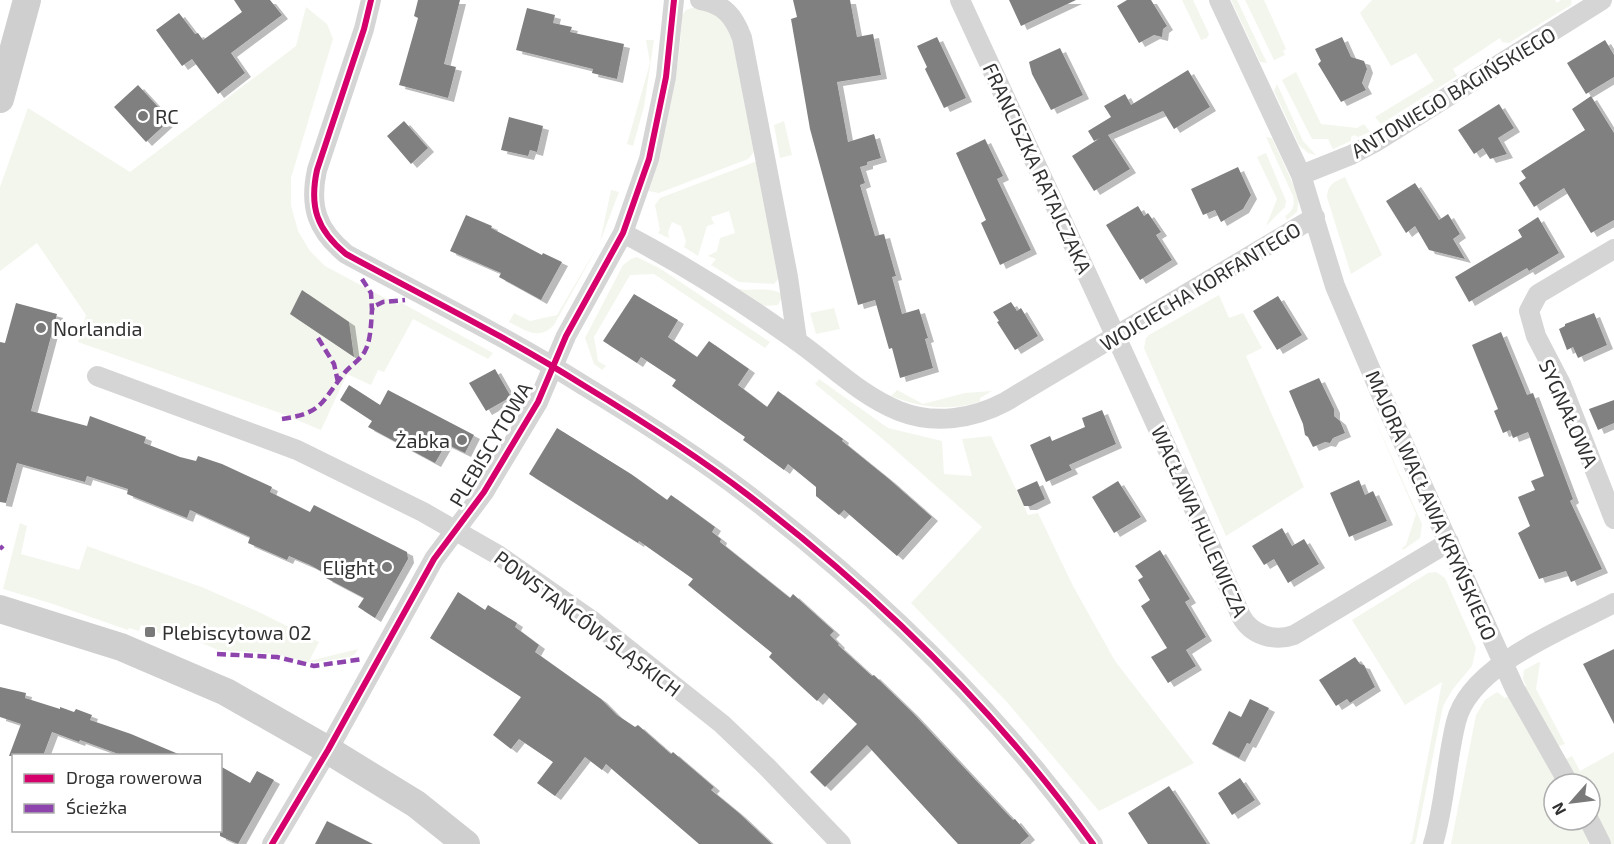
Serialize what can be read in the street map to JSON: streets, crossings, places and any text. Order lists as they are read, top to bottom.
{
  "streets": {
    "street": [
      "ANTONIEGO BAGIŃSKIEGO",
      "FRANCISZKA RATAJCZAKA",
      "WOJCIECHA KORFANTEGO",
      "SYGNAŁOWA",
      "PLEBISCYTOWA",
      "MAJORA WACŁAWA KRYŃSKIEGO",
      "WACŁAWA HULEWICZA",
      "POWSTAŃCÓW ŚLĄSKICH"
    ]
  },
  "crossings": [
    ["ANTONIEGO BAGIŃSKIEGO", "WOJCIECHA KORFANTEGO"],
    ["FRANCISZKA RATAJCZAKA", "WOJCIECHA KORFANTEGO"],
    ["FRANCISZKA RATAJCZAKA", "WACŁAWA HULEWICZA"],
    ["WOJCIECHA KORFANTEGO", "MAJORA WACŁAWA KRYŃSKIEGO"],
    ["WOJCIECHA KORFANTEGO", "WACŁAWA HULEWICZA"],
    ["PLEBISCYTOWA", "POWSTAŃCÓW ŚLĄSKICH"],
    ["MAJORA WACŁAWA KRYŃSKIEGO", "WACŁAWA HULEWICZA"]
  ],
  "places": {
    "other": [
      "RC",
      "Norlandia",
      "Żabka",
      "Elight"
    ],
    "transit": ["Plebiscytowa 02"]
  },
  "legend": ["Droga rowerowa", "Ścieżka"],
  "north": "bottom left"
}
